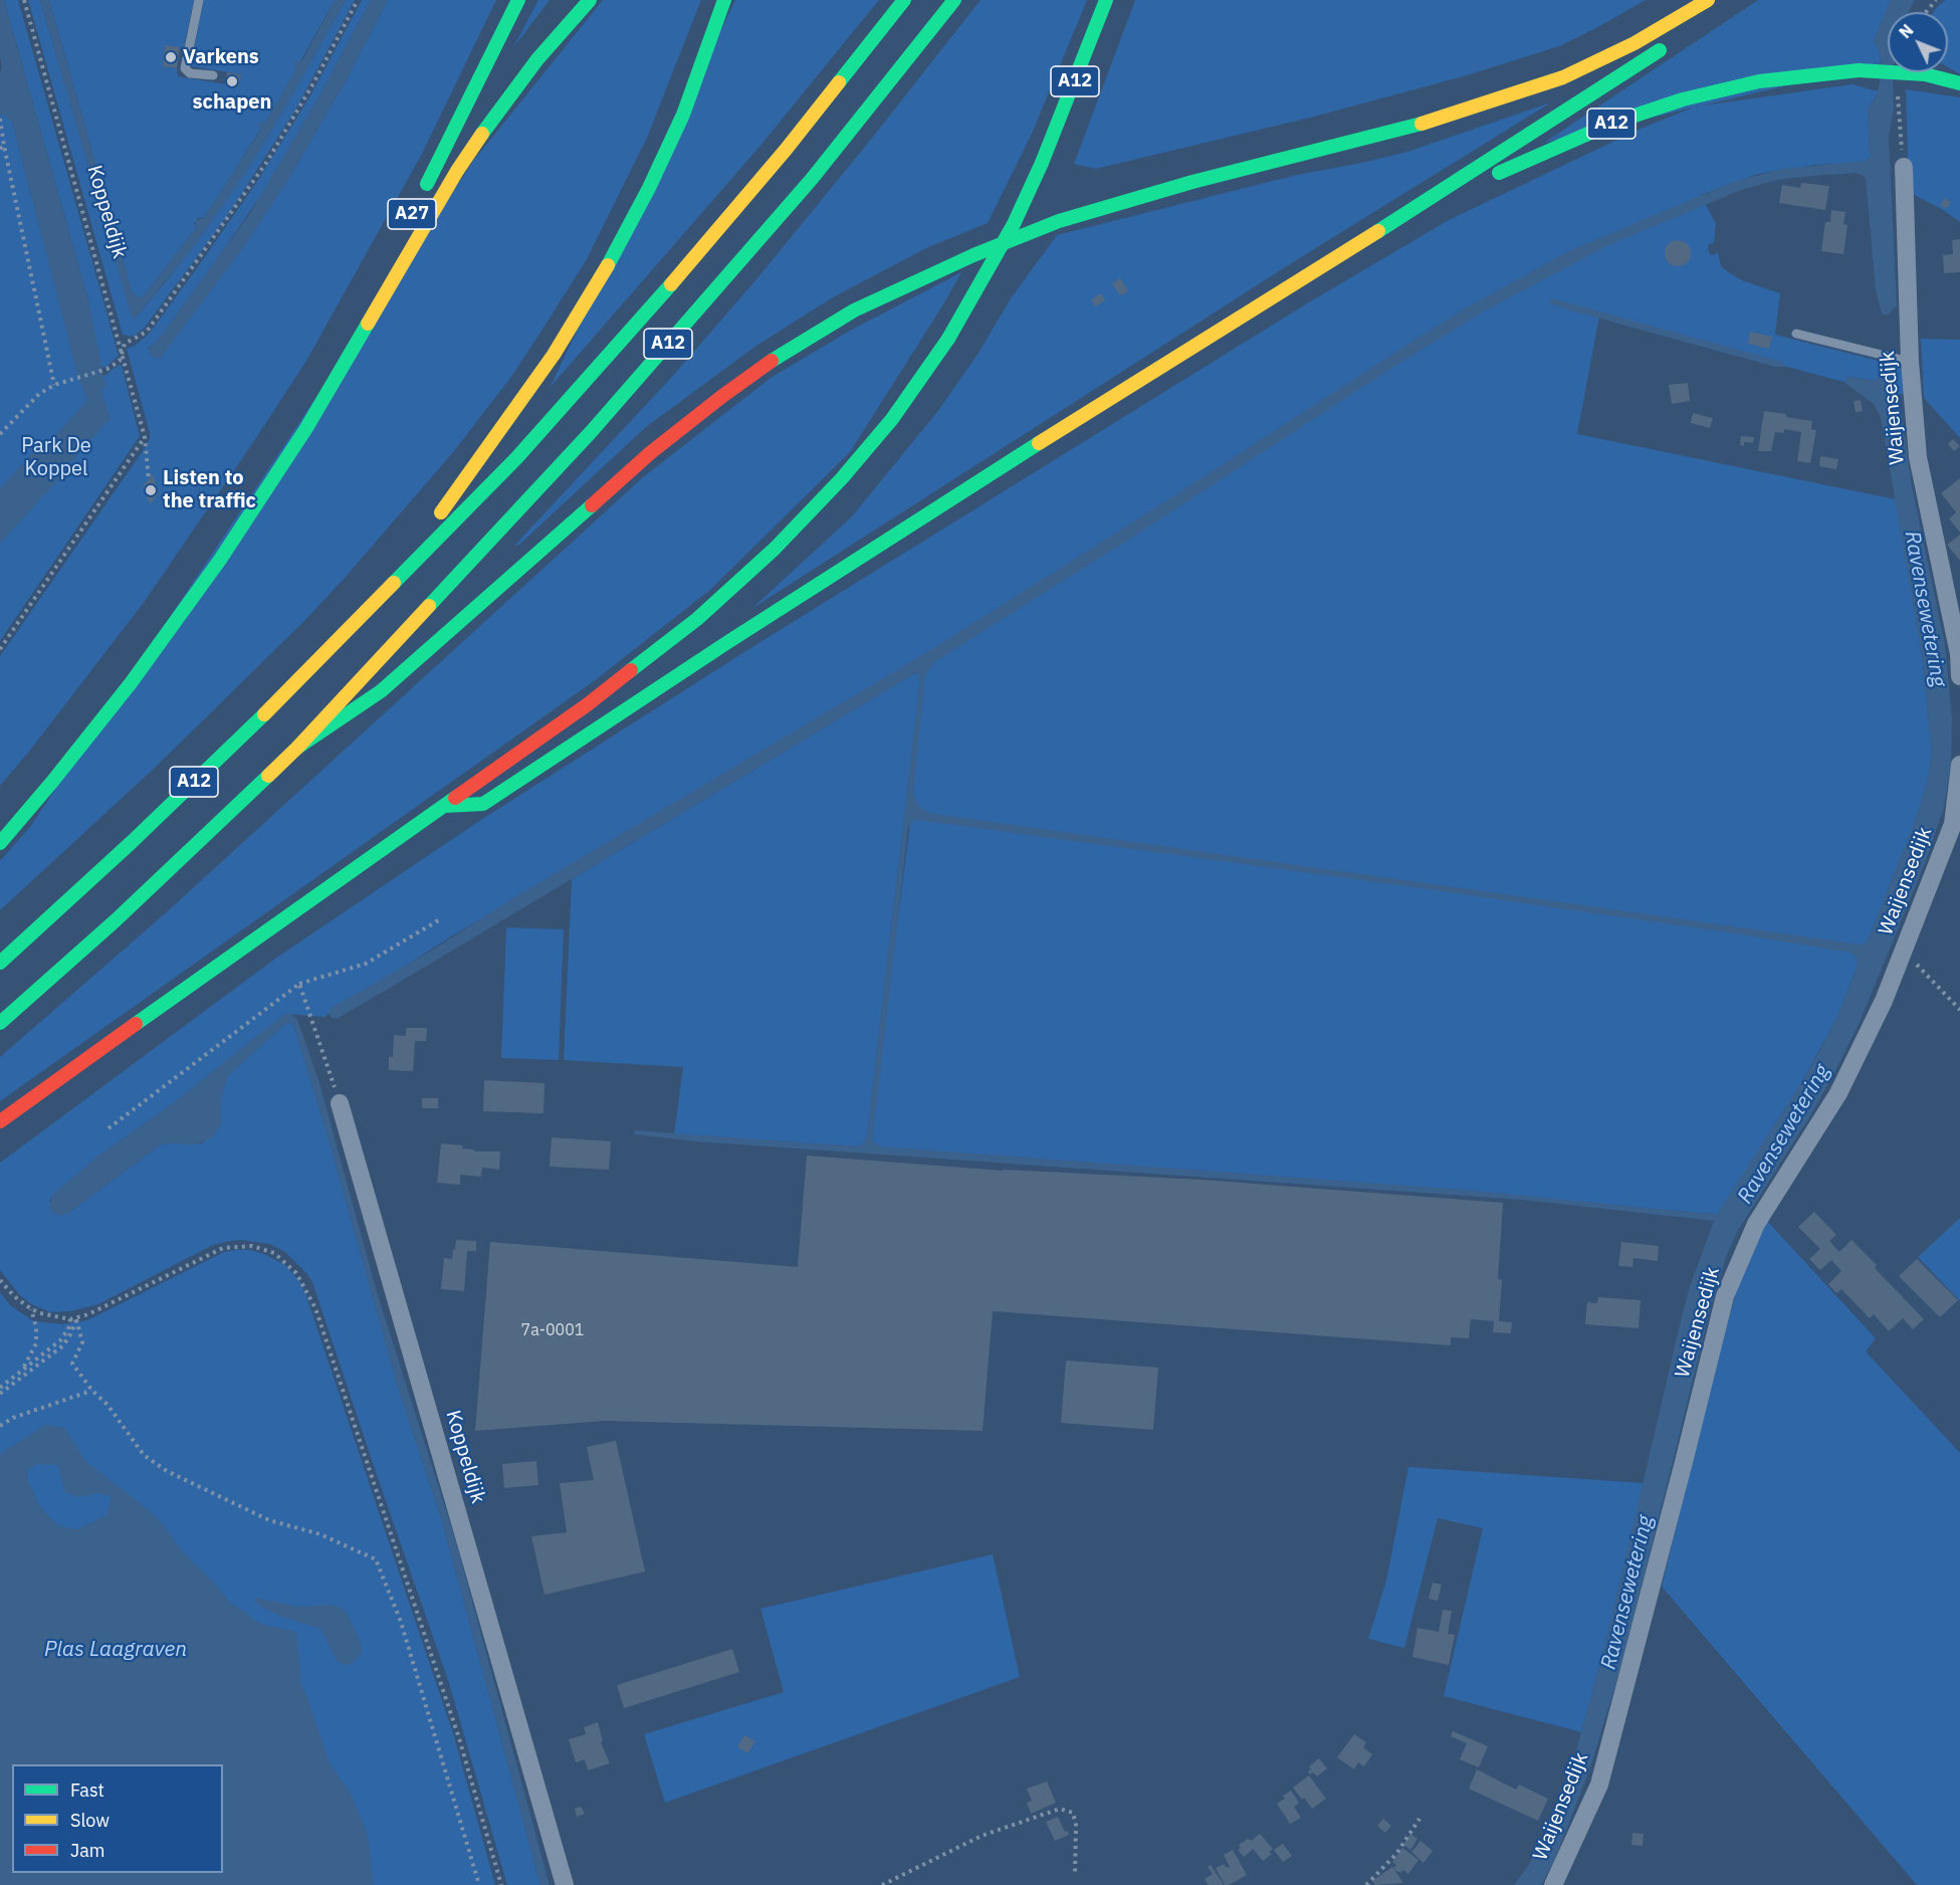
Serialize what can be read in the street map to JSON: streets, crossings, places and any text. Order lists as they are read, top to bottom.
{
  "streets": {
    "highway": ["A12", "A27"],
    "street": ["Koppeldijk", "Waijensedijk"]
  },
  "water": ["Ravensewetering", "Plas Laagraven"],
  "parks": ["Park De Koppel"],
  "places": ["Varkens", "schapen", "Listen to the traffic"],
  "house_numbers": ["7a-0001"],
  "legend": ["Fast", "Slow", "Jam"],
  "north": "top left"
}
